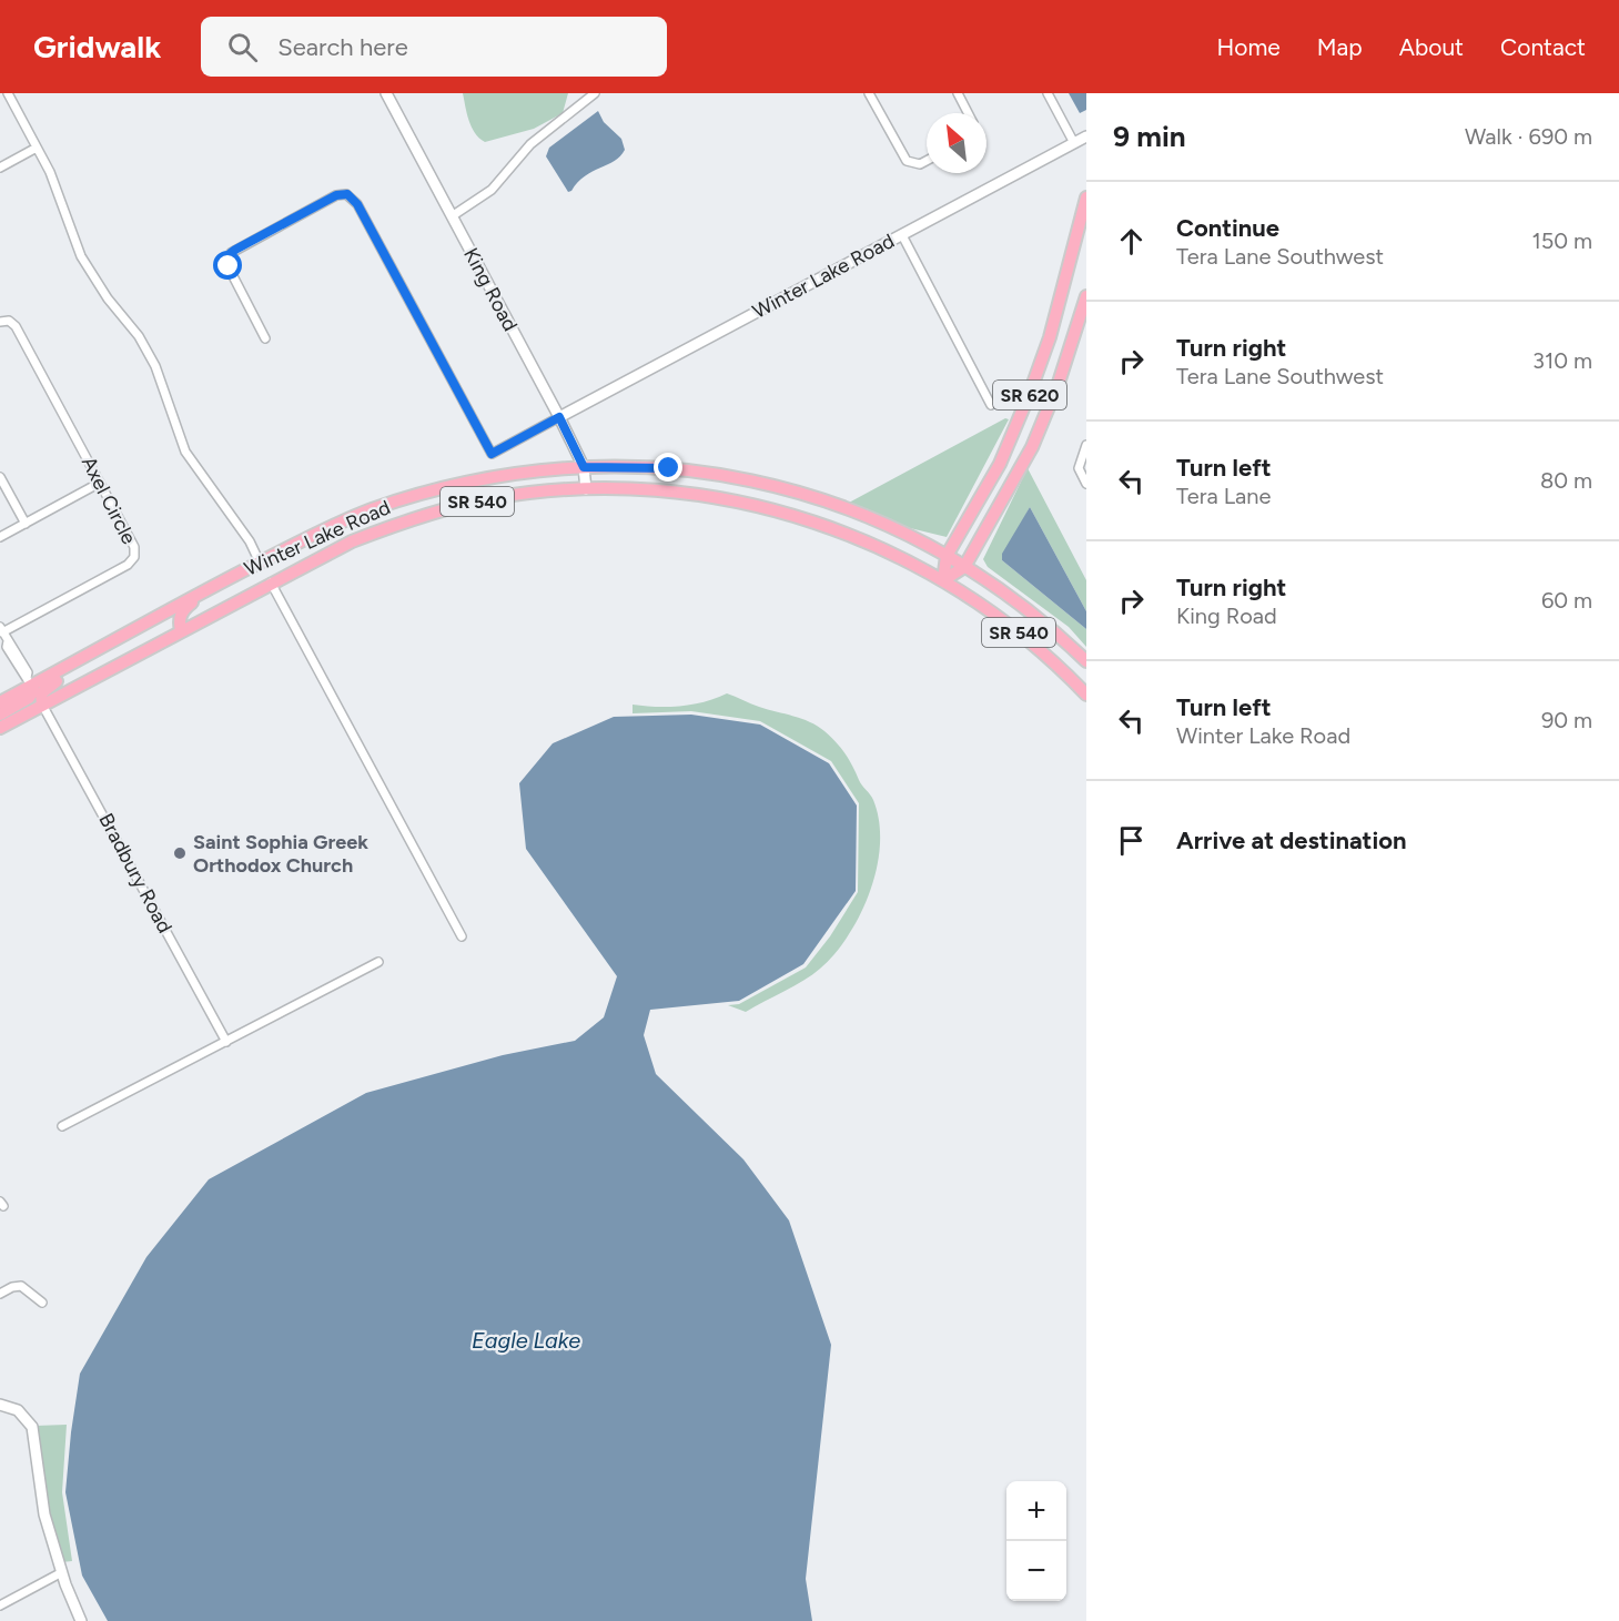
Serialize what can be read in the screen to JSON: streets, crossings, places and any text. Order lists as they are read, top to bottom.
{
  "streets": {
    "main road": ["Winter Lake Road", "SR 620", "SR 540"],
    "street": ["King Road", "Axel Circle", "Bradbury Road"]
  },
  "crossings": [
    ["Winter Lake Road", "King Road"],
    ["Winter Lake Road", "SR 620"],
    ["Winter Lake Road", "SR 540"],
    ["Winter Lake Road", "Bradbury Road"],
    ["SR 620", "SR 540"]
  ],
  "water": ["Eagle Lake"],
  "places": ["Saint Sophia Greek Orthodox Church"],
  "north": "top left",
  "page": {
    "header": "Gridwalk",
    "search": "Search here",
    "nav": [
      "Home",
      "Map",
      "About",
      "Contact"
    ],
    "heading": ["9 min", "Walk · 690 m"],
    "list": [
      ["Continue", "Tera Lane Southwest", "150 m"],
      ["Turn right", "Tera Lane Southwest", "310 m"],
      ["Turn left", "Tera Lane", "80 m"],
      ["Turn right", "King Road", "60 m"],
      ["Turn left", "Winter Lake Road", "90 m"],
      "Arrive at destination"
    ],
    "map_buttons": ["+", "−"]
  }
}
